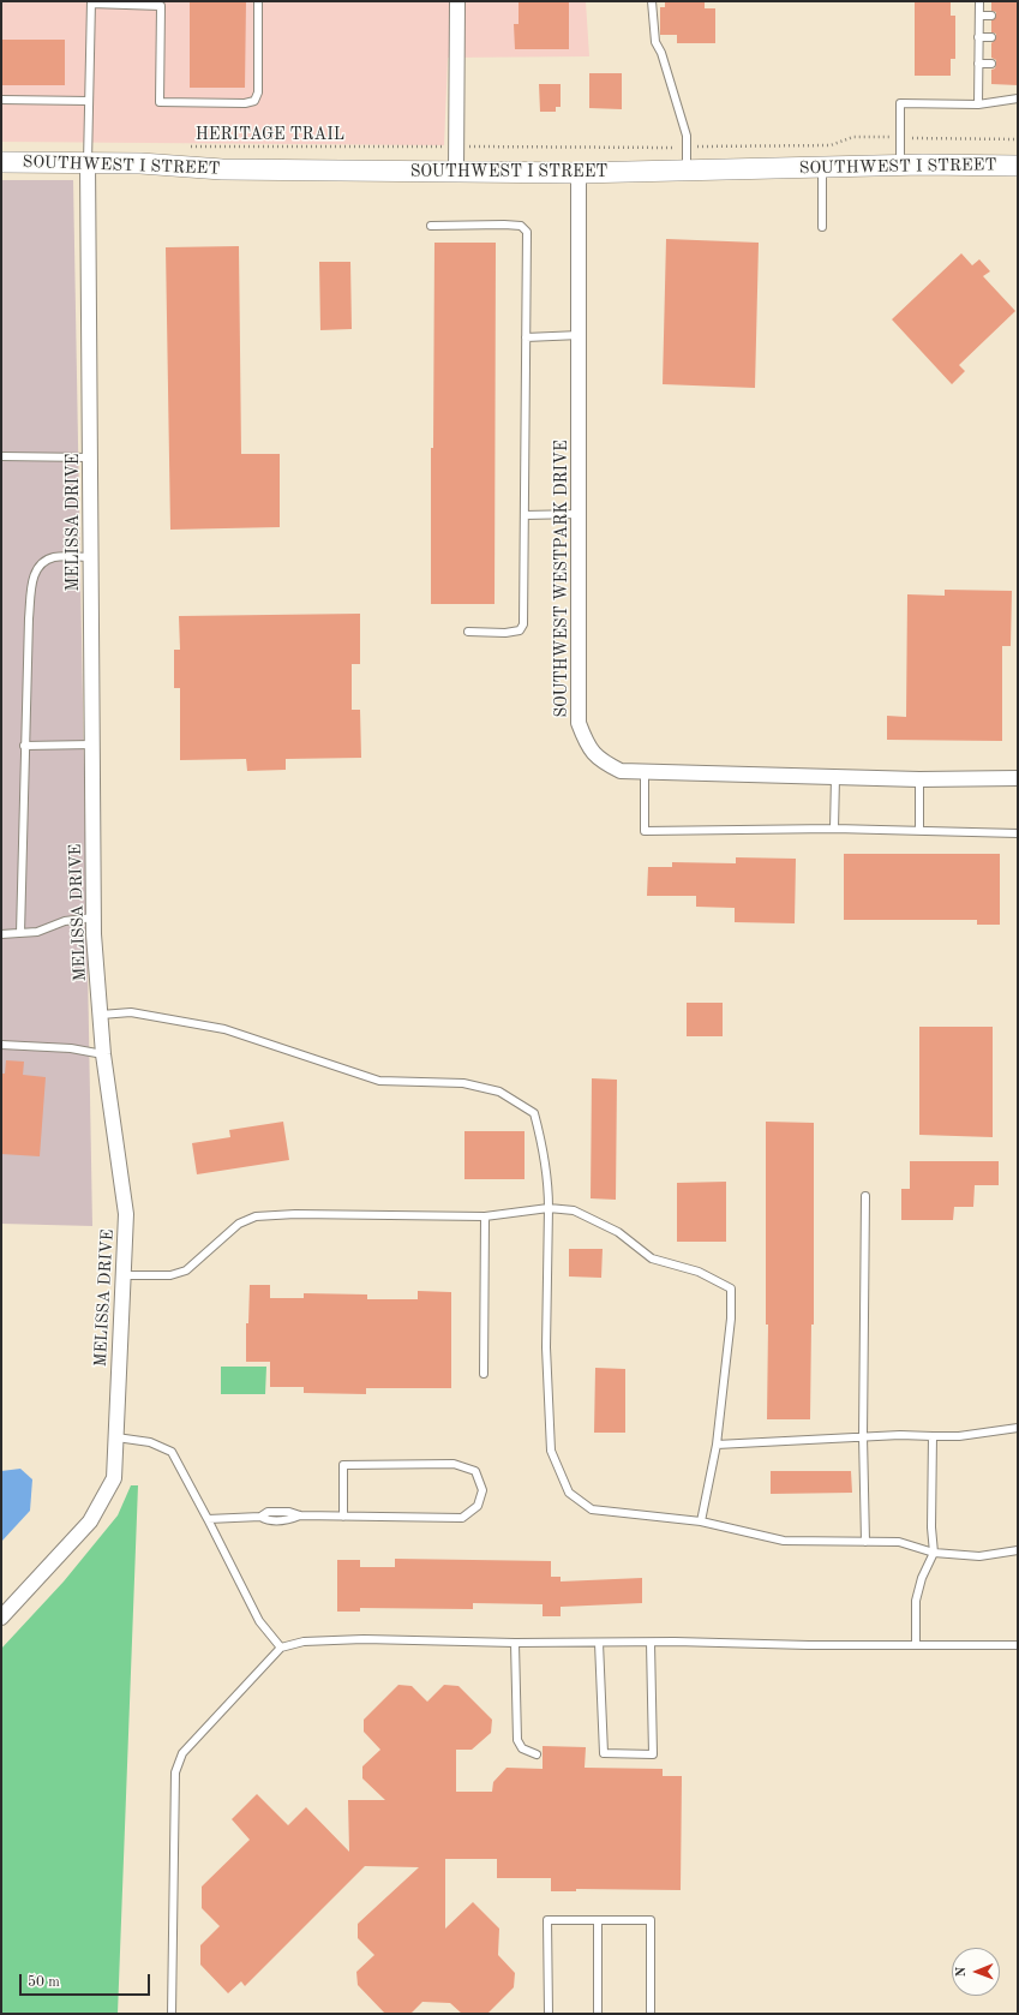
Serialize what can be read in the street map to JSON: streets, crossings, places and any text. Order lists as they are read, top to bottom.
{
  "streets": {
    "main road": ["SOUTHWEST I STREET"],
    "street": ["MELISSA DRIVE", "SOUTHWEST WESTPARK DRIVE"],
    "path": ["HERITAGE TRAIL"]
  },
  "crossings": [
    ["SOUTHWEST I STREET", "MELISSA DRIVE"],
    ["SOUTHWEST I STREET", "SOUTHWEST WESTPARK DRIVE"]
  ],
  "scale_bar": "50 m",
  "north": "left"
}
